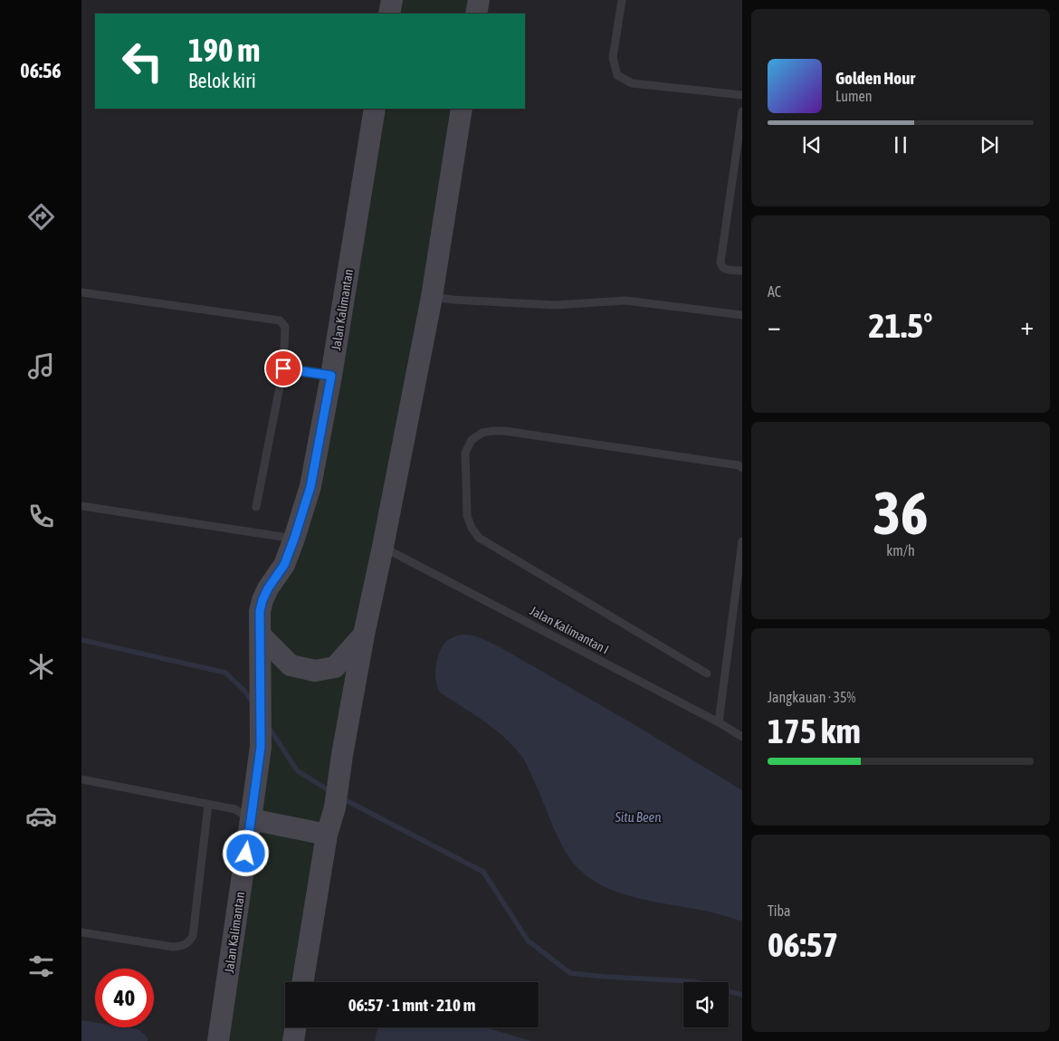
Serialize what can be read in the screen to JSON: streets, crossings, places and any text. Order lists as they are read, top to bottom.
{
  "streets": {
    "street": ["Jalan Kalimantan"],
    "lane": ["Jalan Kalimantan I"]
  },
  "water": ["Situ Been"],
  "page": {
    "tabs": "06:56",
    "turn": ["190 m", "Belok kiri"],
    "song": ["Golden Hour", "Lumen"],
    "tile": [
      "AC",
      ["36", "km/h"],
      ["Jangkauan · 35%", "175 km"],
      ["Tiba", "06:57"]
    ],
    "heat": ["−", "21.5°", "+"],
    "limit": "40",
    "trip": "06:57 · 1 mnt · 210 m"
  }
}
